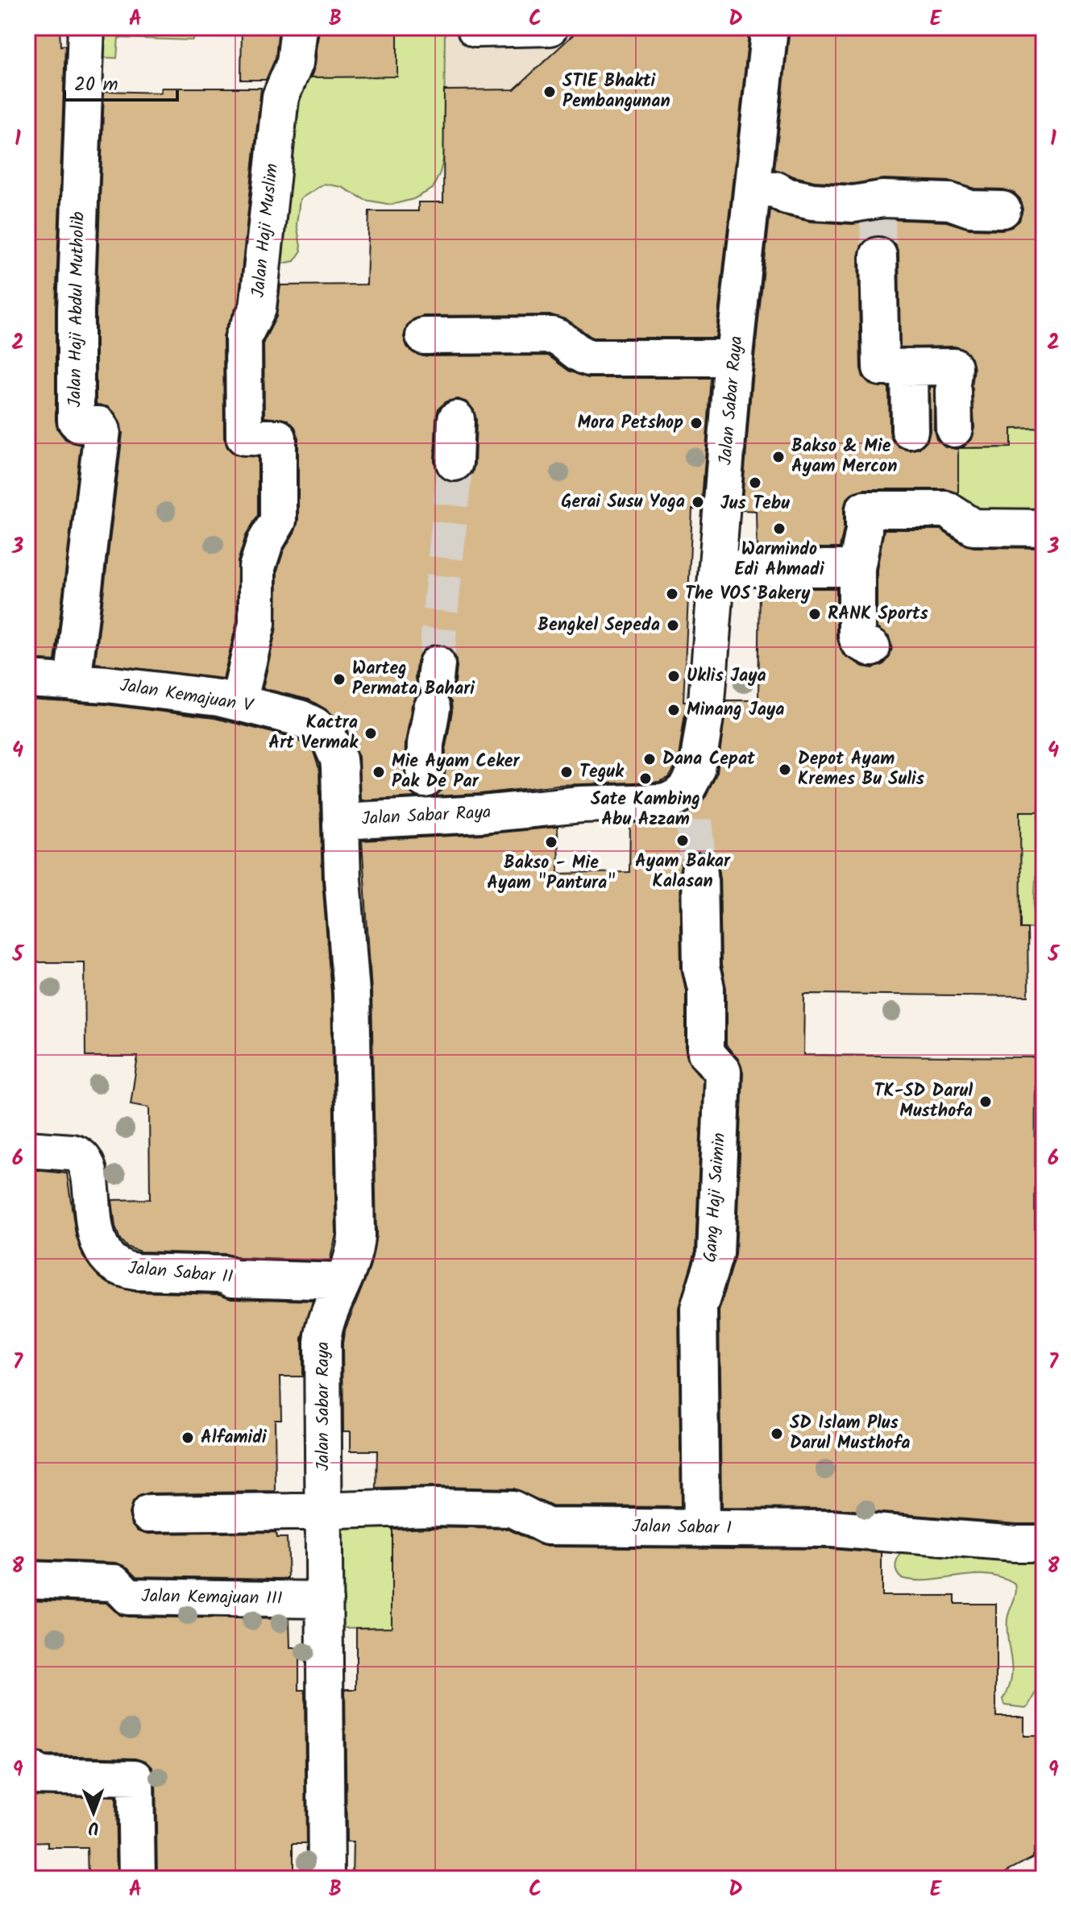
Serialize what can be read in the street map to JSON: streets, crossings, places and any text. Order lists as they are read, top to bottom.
{
  "streets": {
    "street": [
      "Jalan Haji Muslim",
      "Jalan Haji Abdul Mutholib",
      "Jalan Sabar Raya",
      "Jalan Kemajuan V",
      "Gang Haji Saimin",
      "Jalan Sabar II",
      "Jalan Sabar I",
      "Jalan Kemajuan III"
    ]
  },
  "crossings": [
    ["Jalan Haji Muslim", "Jalan Kemajuan V"],
    ["Jalan Haji Abdul Mutholib", "Jalan Kemajuan V"],
    ["Jalan Sabar Raya", "Jalan Kemajuan V"],
    ["Jalan Sabar Raya", "Jalan Sabar II"],
    ["Jalan Sabar Raya", "Jalan Sabar I"],
    ["Jalan Sabar Raya", "Jalan Kemajuan III"],
    ["Gang Haji Saimin", "Jalan Sabar I"]
  ],
  "places": [
    "STIE Bhakti Pembangunan",
    "Mora Petshop",
    "Bakso & Mie Ayam Mercon",
    "Jus Tebu",
    "Gerai Susu Yoga",
    "Warmindo Edi Ahmadi",
    "The VOS Bakery",
    "RANK Sports",
    "Bengkel Sepeda",
    "Uklis Jaya",
    "Warteg Permata Bahari",
    "Minang Jaya",
    "Kactra Art Vermak",
    "Dana Cepat",
    "Depot Ayam Kremes Bu Sulis",
    "Mie Ayam Ceker Pak De Par",
    "Teguk",
    "Sate Kambing Abu Azzam",
    "Ayam Bakar Kalasan",
    "Bakso - Mie Ayam \"Pantura\"",
    "TK-SD Darul Musthofa",
    "SD Islam Plus Darul Musthofa",
    "Alfamidi"
  ],
  "scale_bar": "20 m",
  "north": "bottom",
  "grid": {
    "columns": [
      "A",
      "B",
      "C",
      "D",
      "E"
    ],
    "rows": [
      "1",
      "2",
      "3",
      "4",
      "5",
      "6",
      "7",
      "8",
      "9"
    ]
  }
}
